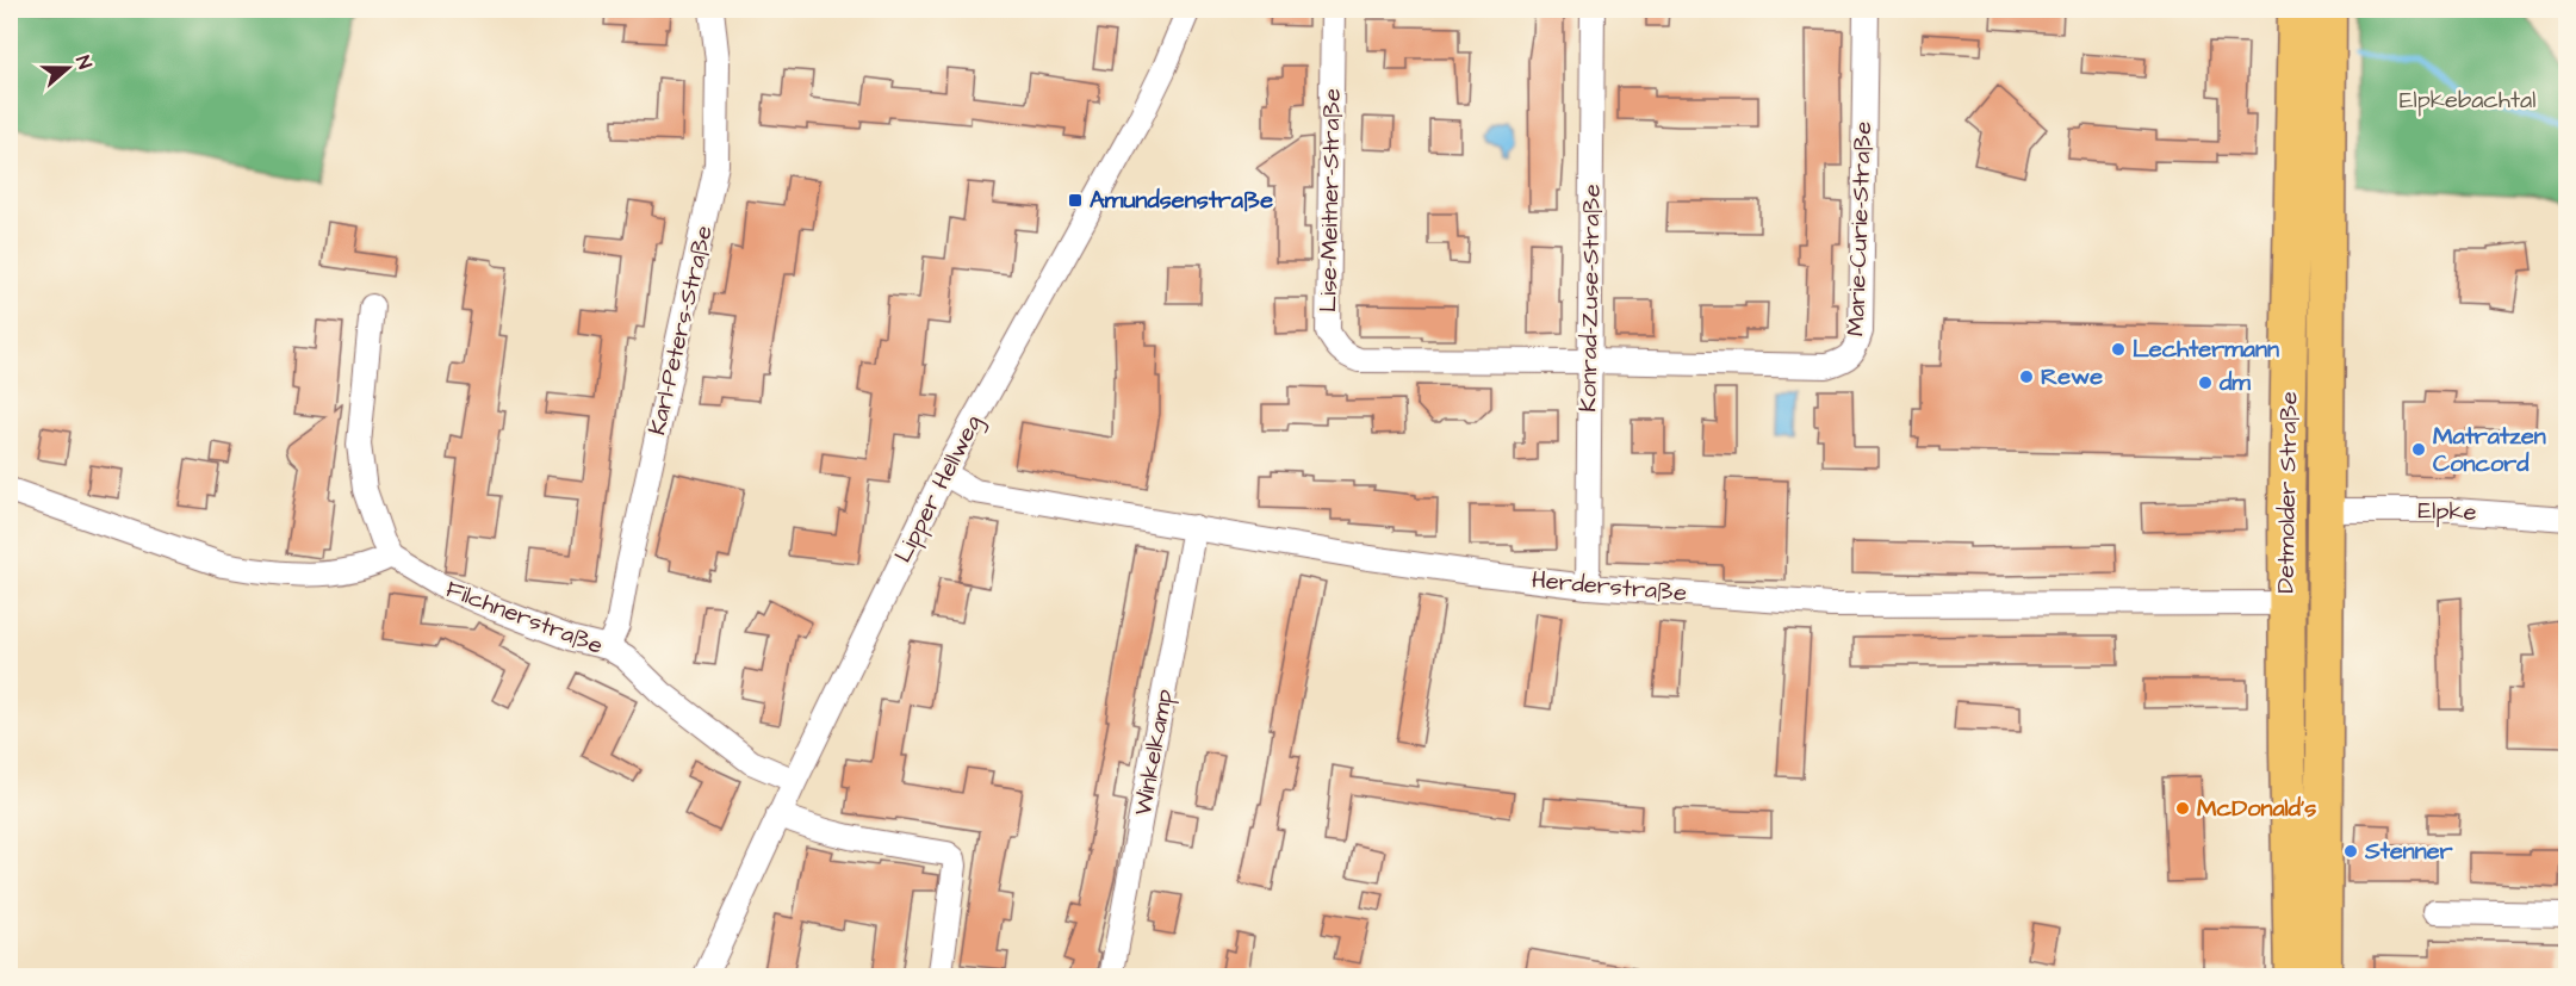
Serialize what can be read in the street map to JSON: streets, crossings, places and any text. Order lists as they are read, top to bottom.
{
  "streets": {
    "main road": ["Detmolder Straße"],
    "street": [
      "Lise-Meitner-Straße",
      "Marie-Curie-Straße",
      "Konrad-Zuse-Straße",
      "Karl-Peters-Straße",
      "Lipper Hellweg",
      "Elpke",
      "Herderstraße",
      "Filchnerstraße",
      "Winkelkamp"
    ]
  },
  "crossings": [
    ["Lise-Meitner-Straße", "Marie-Curie-Straße"],
    ["Lise-Meitner-Straße", "Konrad-Zuse-Straße"],
    ["Marie-Curie-Straße", "Konrad-Zuse-Straße"],
    ["Konrad-Zuse-Straße", "Herderstraße"],
    ["Karl-Peters-Straße", "Filchnerstraße"],
    ["Lipper Hellweg", "Herderstraße"],
    ["Lipper Hellweg", "Filchnerstraße"],
    ["Detmolder Straße", "Elpke"],
    ["Detmolder Straße", "Herderstraße"],
    ["Herderstraße", "Winkelkamp"]
  ],
  "parks": ["Elpkebachtal"],
  "places": {
    "transit": ["Amundsenstraße"],
    "other": [
      "Lechtermann",
      "Rewe",
      "dm",
      "Matratzen Concord",
      "McDonald's",
      "Stenner"
    ]
  },
  "north": "right"
}
